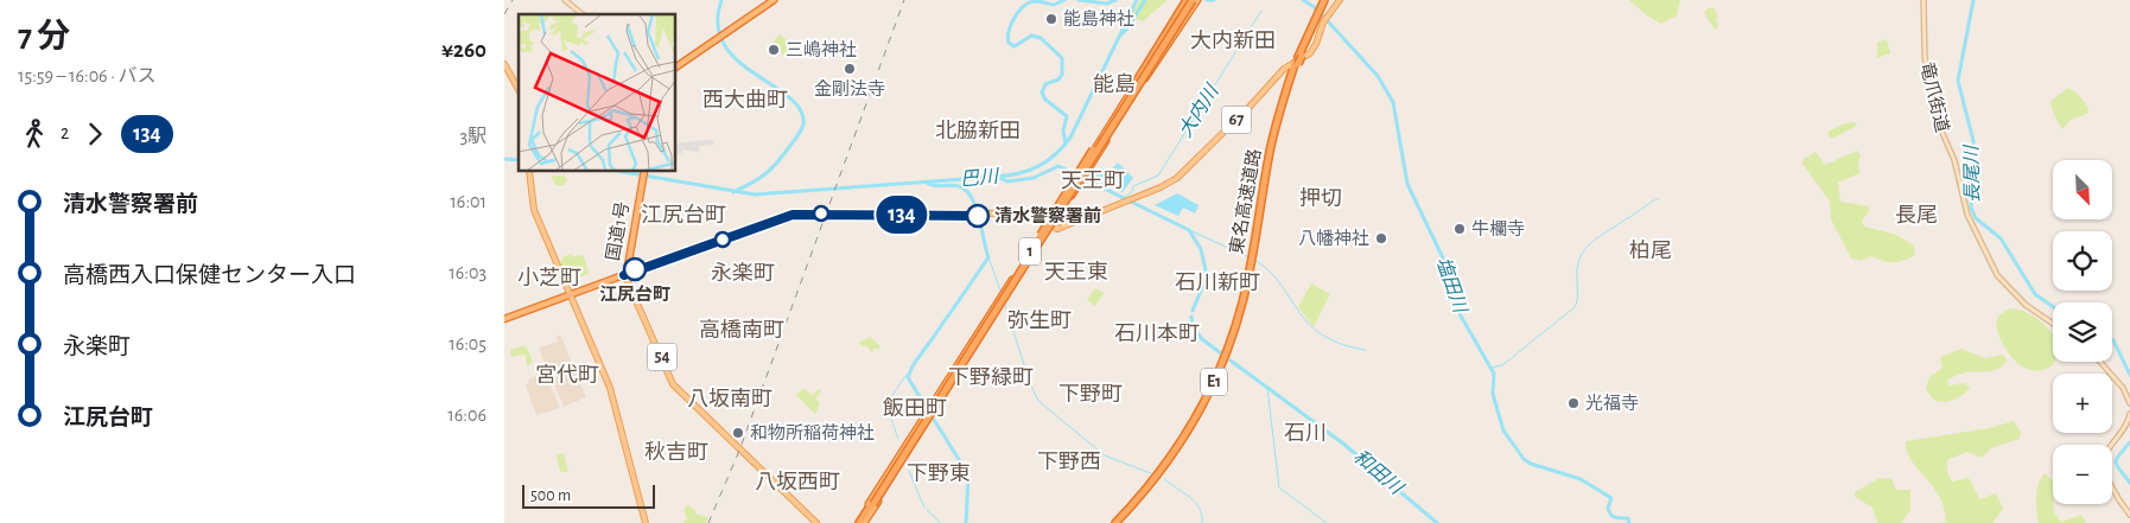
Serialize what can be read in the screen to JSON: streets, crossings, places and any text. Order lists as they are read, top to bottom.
{
  "streets": {
    "highway": [
      "東名高速道路",
      "国道1号",
      "1",
      "E1"
    ],
    "main road": ["竜爪街道", "67", "54"]
  },
  "crossings": [
    ["67", "東名高速道路"],
    ["国道1号", "54"]
  ],
  "districts": [
    "大内新田",
    "能島",
    "西大曲町",
    "北脇新田",
    "天王町",
    "押切",
    "江尻台町",
    "長尾",
    "柏尾",
    "天王東",
    "永楽町",
    "小芝町",
    "石川新町",
    "弥生町",
    "高橋南町",
    "石川本町",
    "宮代町",
    "下野緑町",
    "下野町",
    "八坂南町",
    "飯田町",
    "石川",
    "秋吉町",
    "下野西",
    "下野東",
    "八坂西町"
  ],
  "water": [
    "大内川",
    "長尾川",
    "巴川",
    "塩田川",
    "和田川"
  ],
  "places": [
    "能島神社",
    "三嶋神社",
    "金剛法寺",
    "清水警察署前",
    "牛欄寺",
    "八幡神社",
    "江尻台町",
    "光福寺",
    "和物所稲荷神社"
  ],
  "lines": ["bus line 134"],
  "scale_bar": "500 m",
  "north": "bottom right",
  "page": {
    "heading": ["7 分", "15:59 – 16:06 · バス", "¥260"],
    "on_map": "134",
    "legs": ["2", "134", "3駅"],
    "map_buttons": ["+", "−"],
    "list": [
      {
        "name": "清水警察署前",
        "value": "16:01"
      },
      {
        "name": "高橋西入口保健センター入口",
        "value": "16:03"
      },
      {
        "name": "永楽町",
        "value": "16:05"
      },
      {
        "name": "江尻台町",
        "value": "16:06"
      }
    ],
    "scale": "500 m"
  }
}
